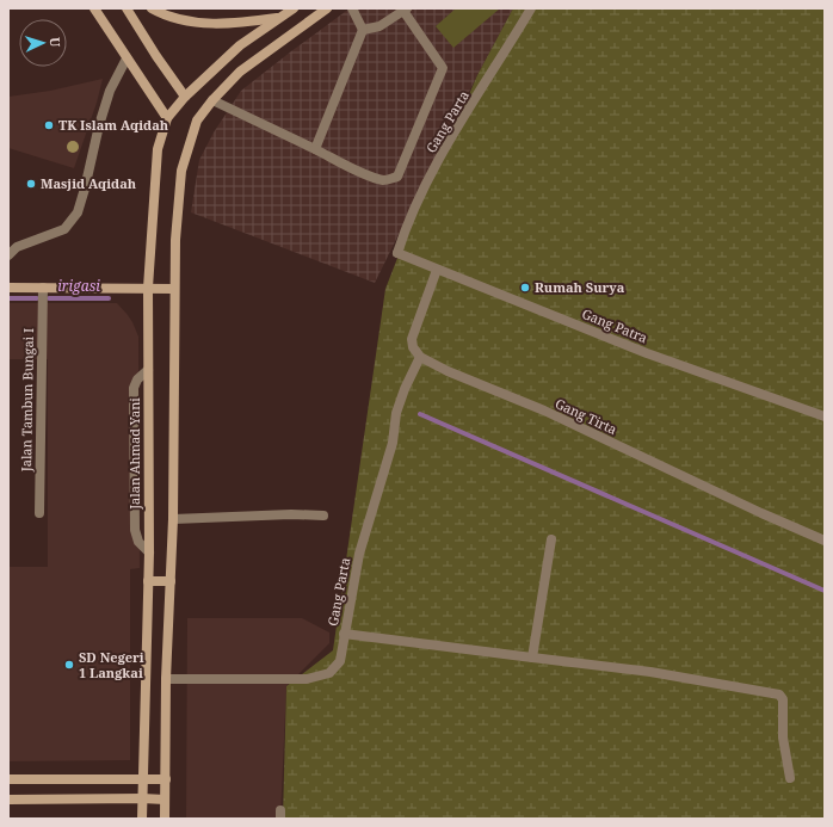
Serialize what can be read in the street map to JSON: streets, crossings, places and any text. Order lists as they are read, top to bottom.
{
  "streets": {
    "main road": ["Jalan Ahmad Yani"],
    "street": [
      "Gang Parta",
      "Gang Patra",
      "Jalan Tambun Bungai I",
      "Gang Tirta"
    ]
  },
  "crossings": [
    ["Gang Parta", "Gang Patra"],
    ["Gang Parta", "Gang Tirta"]
  ],
  "water": ["irigasi"],
  "places": [
    "TK Islam Aqidah",
    "Masjid Aqidah",
    "Rumah Surya",
    "SD Negeri 1 Langkai"
  ],
  "north": "right"
}
